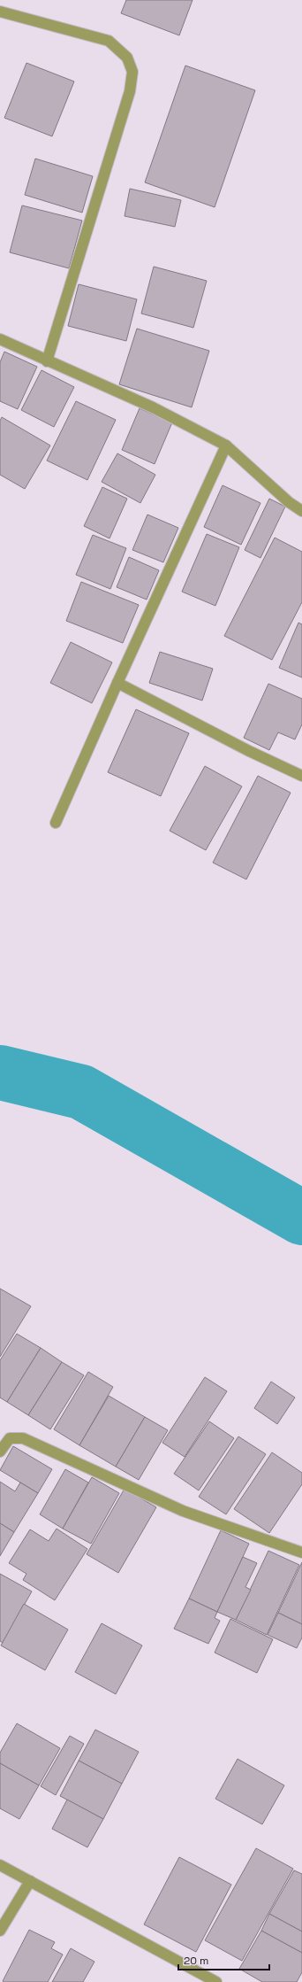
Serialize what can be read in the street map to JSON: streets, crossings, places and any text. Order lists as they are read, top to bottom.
{
  "scale_bar": "20 m"
}
